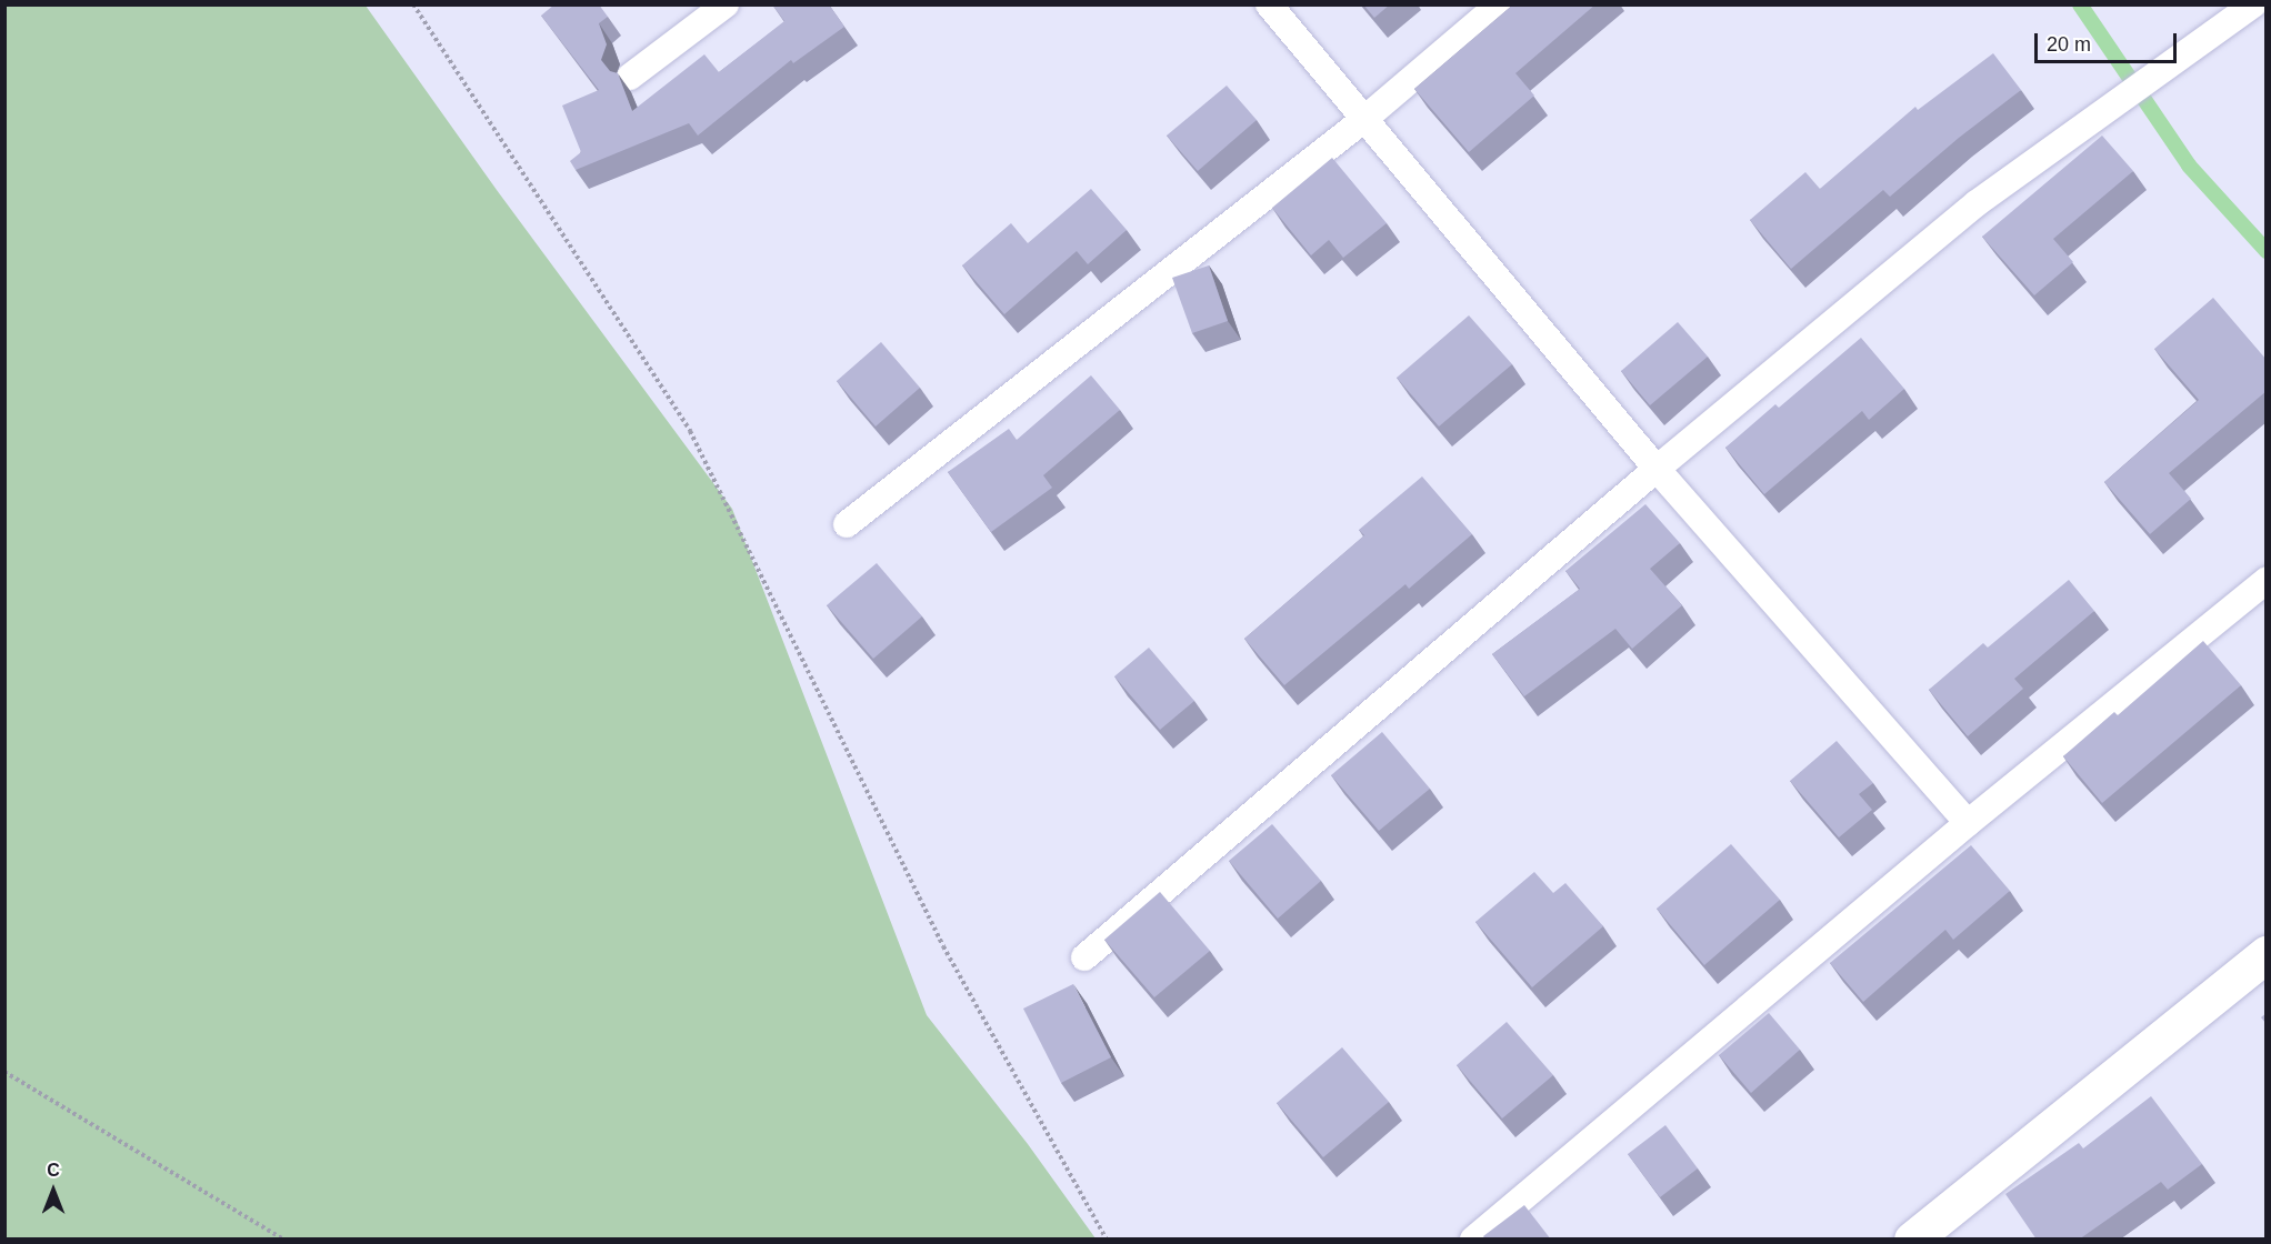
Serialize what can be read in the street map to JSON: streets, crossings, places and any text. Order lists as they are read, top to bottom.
{
  "scale_bar": "20 m",
  "north": "top"
}
